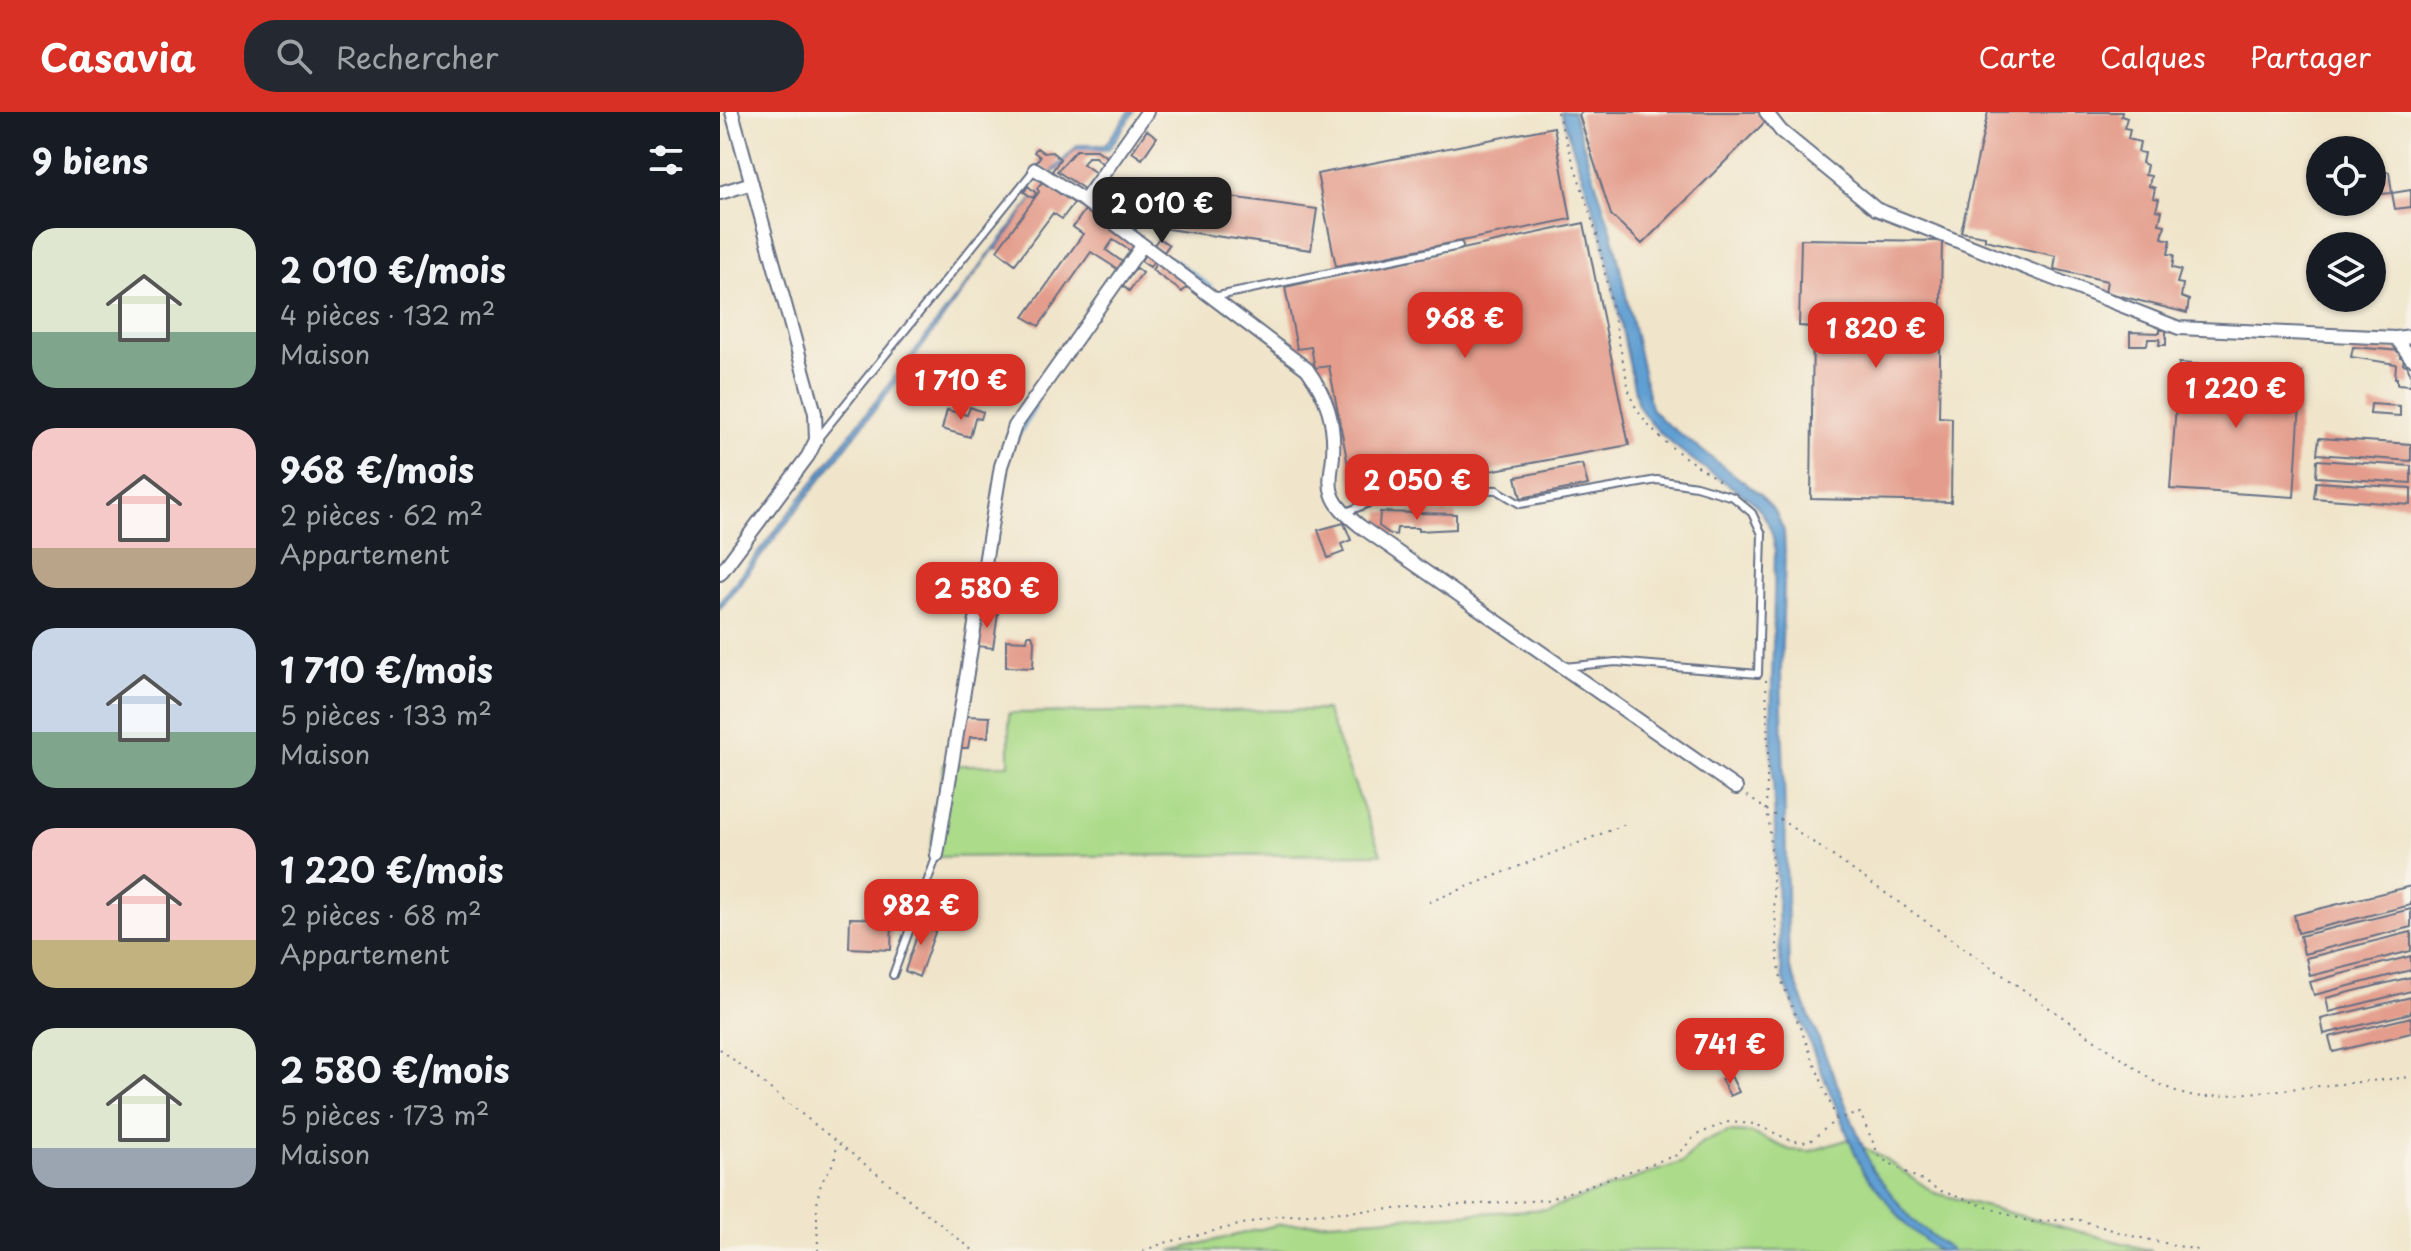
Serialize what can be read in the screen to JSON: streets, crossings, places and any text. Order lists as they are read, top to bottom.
{
  "page": {
    "header": "Casavia",
    "search": "Rechercher",
    "nav": ["Carte", "Calques", "Partager"],
    "heading": "9 biens",
    "price": [
      "2 010 €",
      "968 €",
      "1 820 €",
      "1 710 €",
      "1 220 €",
      "2 050 €",
      "2 580 €",
      "982 €",
      "741 €"
    ],
    "list": [
      {
        "name": "2 010 €/mois",
        "note": "4 pièces · 132 m² · Maison"
      },
      {
        "name": "968 €/mois",
        "note": "2 pièces · 62 m² · Appartement"
      },
      {
        "name": "1 710 €/mois",
        "note": "5 pièces · 133 m² · Maison"
      },
      {
        "name": "1 220 €/mois",
        "note": "2 pièces · 68 m² · Appartement"
      },
      {
        "name": "2 580 €/mois",
        "note": "5 pièces · 173 m² · Maison"
      }
    ]
  }
}
